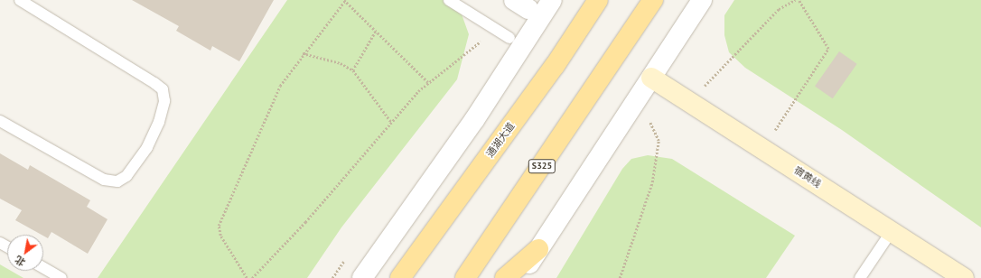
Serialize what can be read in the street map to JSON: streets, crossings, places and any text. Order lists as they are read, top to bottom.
{
  "streets": {
    "main road": ["通湖大道", "S325", "宿黄线"]
  },
  "north": "bottom left"
}
